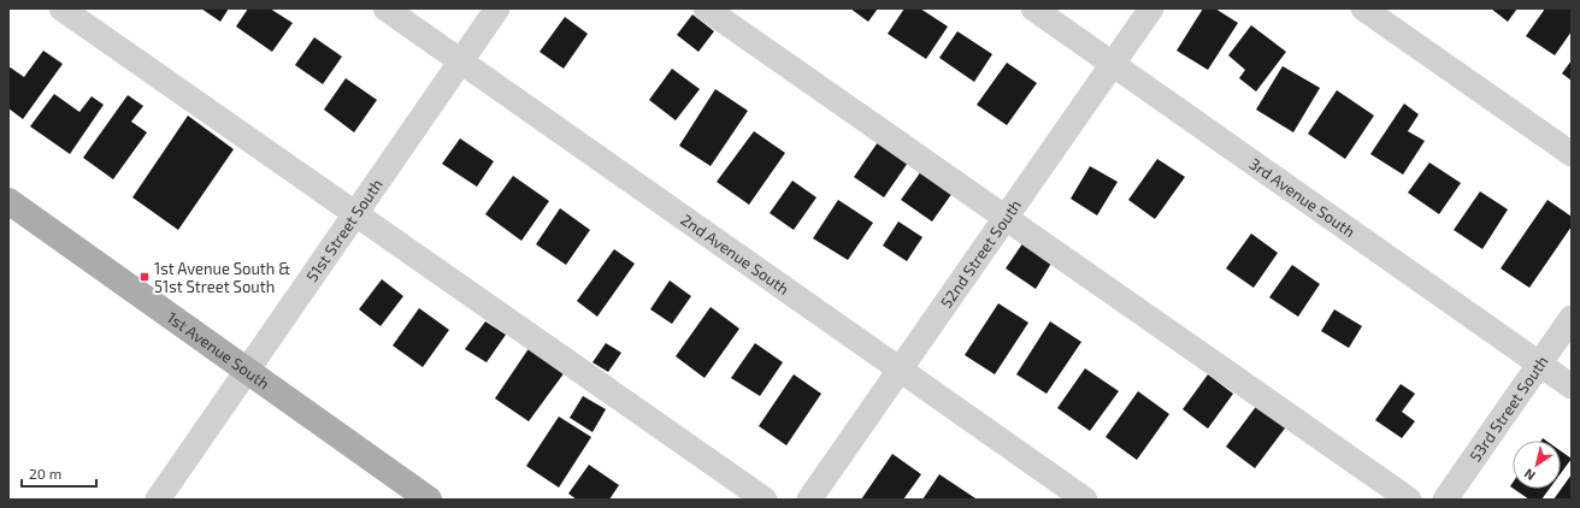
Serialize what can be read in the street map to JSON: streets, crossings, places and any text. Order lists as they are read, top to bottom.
{
  "streets": {
    "main road": ["1st Avenue South"],
    "street": [
      "3rd Avenue South",
      "51st Street South",
      "2nd Avenue South",
      "52nd Street South",
      "53rd Street South"
    ]
  },
  "crossings": [
    ["3rd Avenue South", "52nd Street South"],
    ["3rd Avenue South", "53rd Street South"],
    ["51st Street South", "2nd Avenue South"],
    ["51st Street South", "1st Avenue South"],
    ["2nd Avenue South", "52nd Street South"]
  ],
  "places": {
    "transit": ["1st Avenue South & 51st Street South"]
  },
  "scale_bar": "20 m",
  "north": "bottom left"
}
